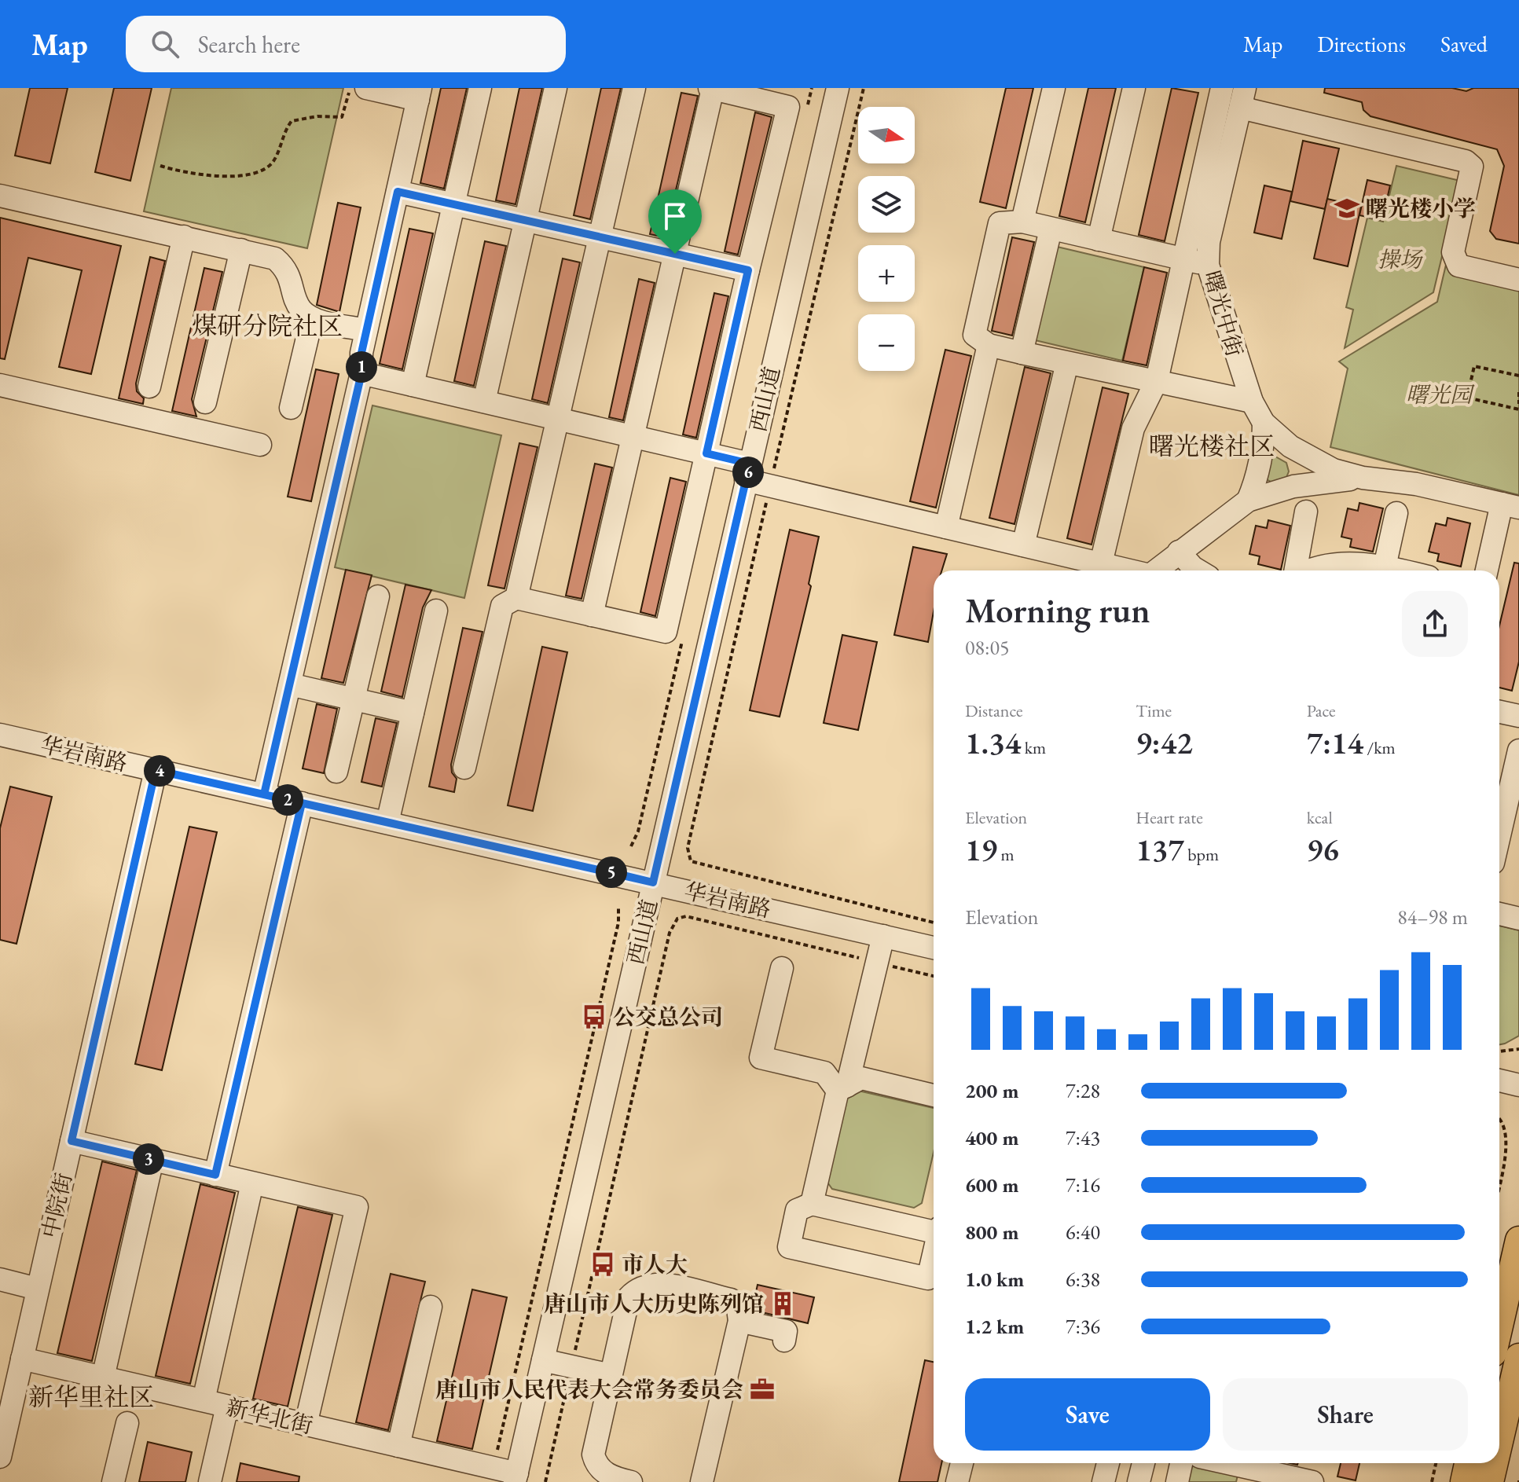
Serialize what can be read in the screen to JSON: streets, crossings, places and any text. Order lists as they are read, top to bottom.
{
  "streets": {
    "street": [
      "曙光中街",
      "西山道",
      "华岩南路",
      "中院街",
      "新华北街"
    ]
  },
  "crossings": [
    ["西山道", "华岩南路"],
    ["西山道", "新华北街"],
    ["华岩南路", "中院街"],
    ["中院街", "新华北街"]
  ],
  "districts": ["煤研分院社区", "曙光楼社区", "新华里社区"],
  "parks": ["操场", "曙光园"],
  "places": {
    "school or university": ["曙光楼小学"],
    "bus stop": ["公交总公司", "市人大"],
    "building": ["唐山市人大历史陈列馆"],
    "office": ["唐山市人民代表大会常务委员会"]
  },
  "north": "right",
  "page": {
    "header": "Map",
    "search": "Search here",
    "nav": ["Map", "Directions", "Saved"],
    "map_buttons": ["+", "−"],
    "pins": [
      "1",
      "6",
      "4",
      "2",
      "5",
      "3"
    ],
    "heading": ["Morning run", "08:05"],
    "stats": [
      ["Distance", "1.34 km"],
      ["Time", "9:42"],
      ["Pace", "7:14 /km"],
      ["Elevation", "19 m"],
      ["Heart rate", "137 bpm"],
      ["kcal", "96"]
    ],
    "chart": ["Elevation", "84–98 m"],
    "list": [
      {
        "name": "200 m",
        "note": "7:28"
      },
      {
        "name": "400 m",
        "note": "7:43"
      },
      {
        "name": "600 m",
        "note": "7:16"
      },
      {
        "name": "800 m",
        "note": "6:40"
      },
      {
        "name": "1.0 km",
        "note": "6:38"
      },
      {
        "name": "1.2 km",
        "note": "7:36"
      }
    ],
    "buttons": ["Save", "Share"]
  }
}
